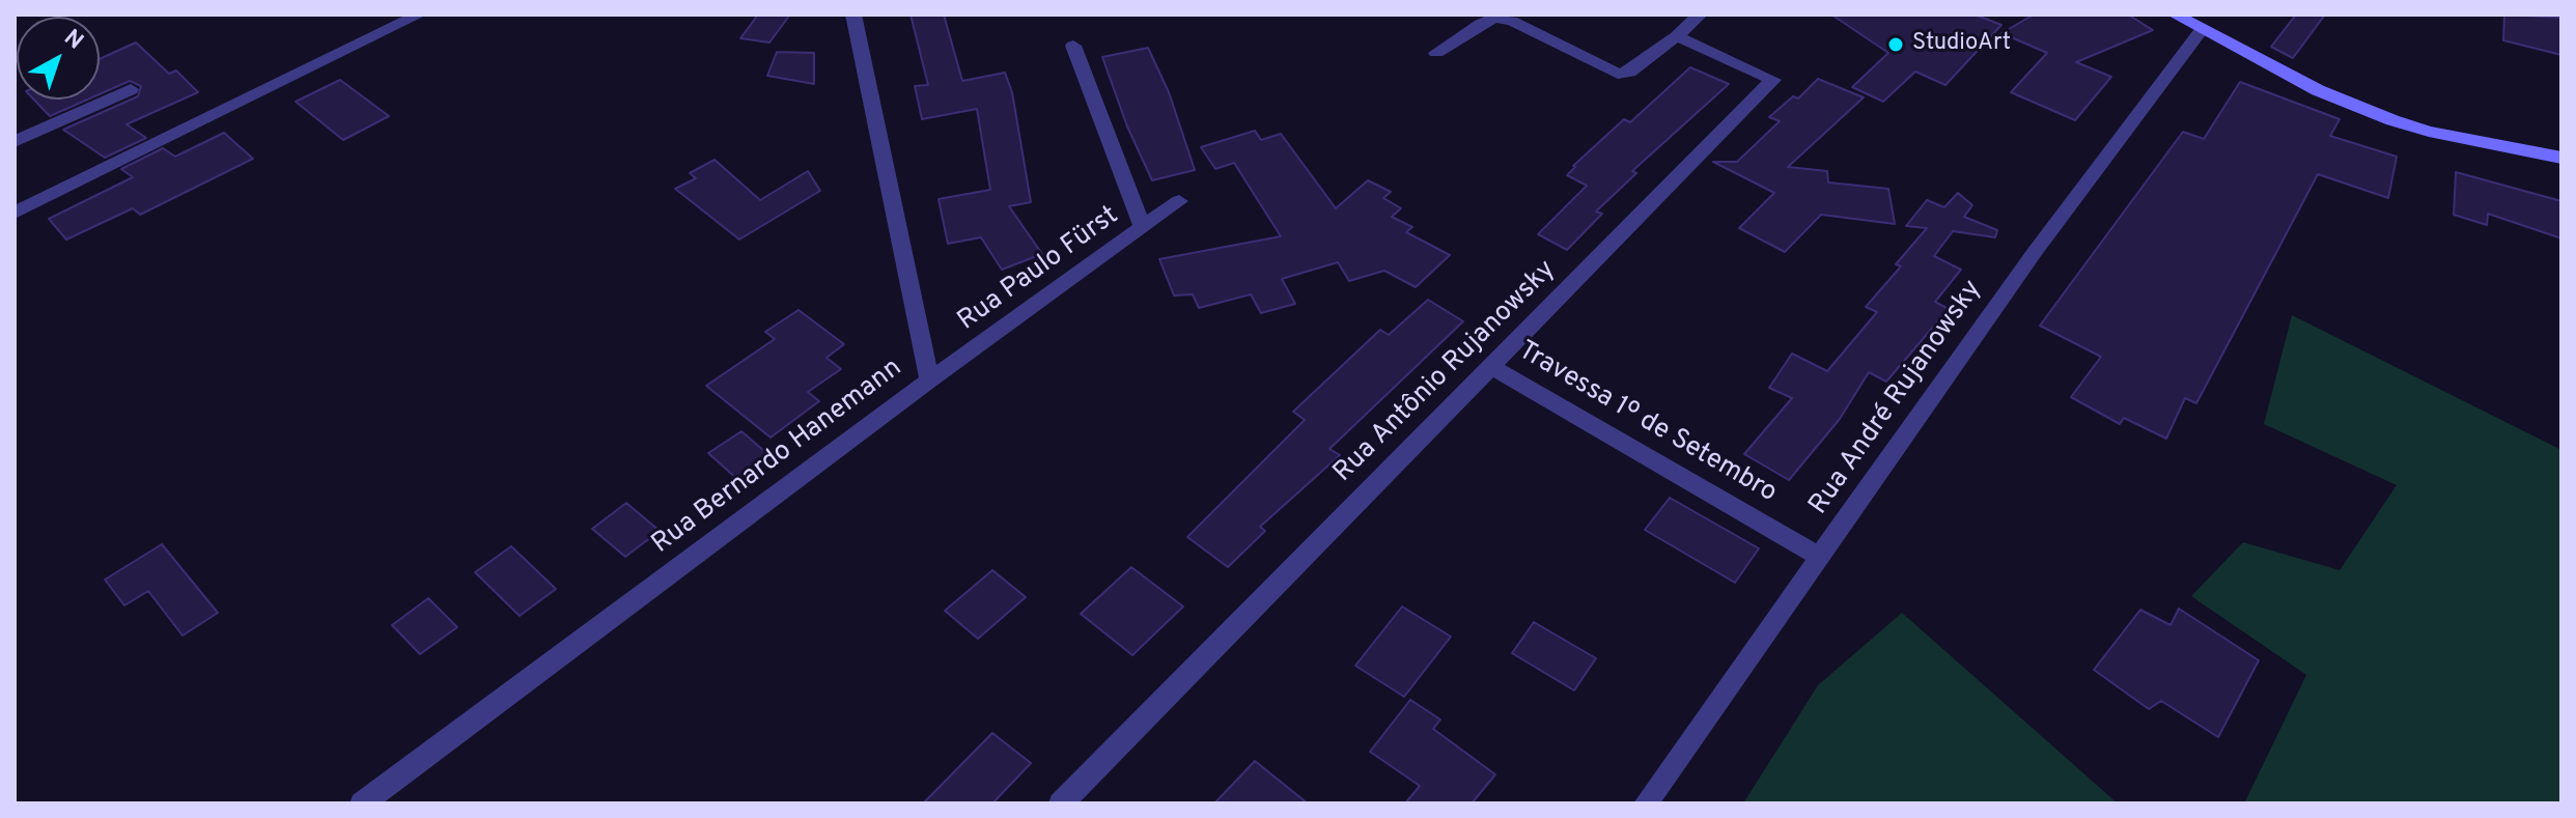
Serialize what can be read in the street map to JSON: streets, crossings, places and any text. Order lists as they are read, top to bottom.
{
  "streets": {
    "street": [
      "Rua Paulo Fürst",
      "Rua Antônio Rujanowsky",
      "Rua André Rujanowsky",
      "Travessa 1º de Setembro",
      "Rua Bernardo Hanemann"
    ]
  },
  "crossings": [
    ["Rua Paulo Fürst", "Rua Bernardo Hanemann"],
    ["Rua Antônio Rujanowsky", "Travessa 1º de Setembro"],
    ["Rua André Rujanowsky", "Travessa 1º de Setembro"]
  ],
  "places": ["StudioArt"],
  "north": "top right"
}
